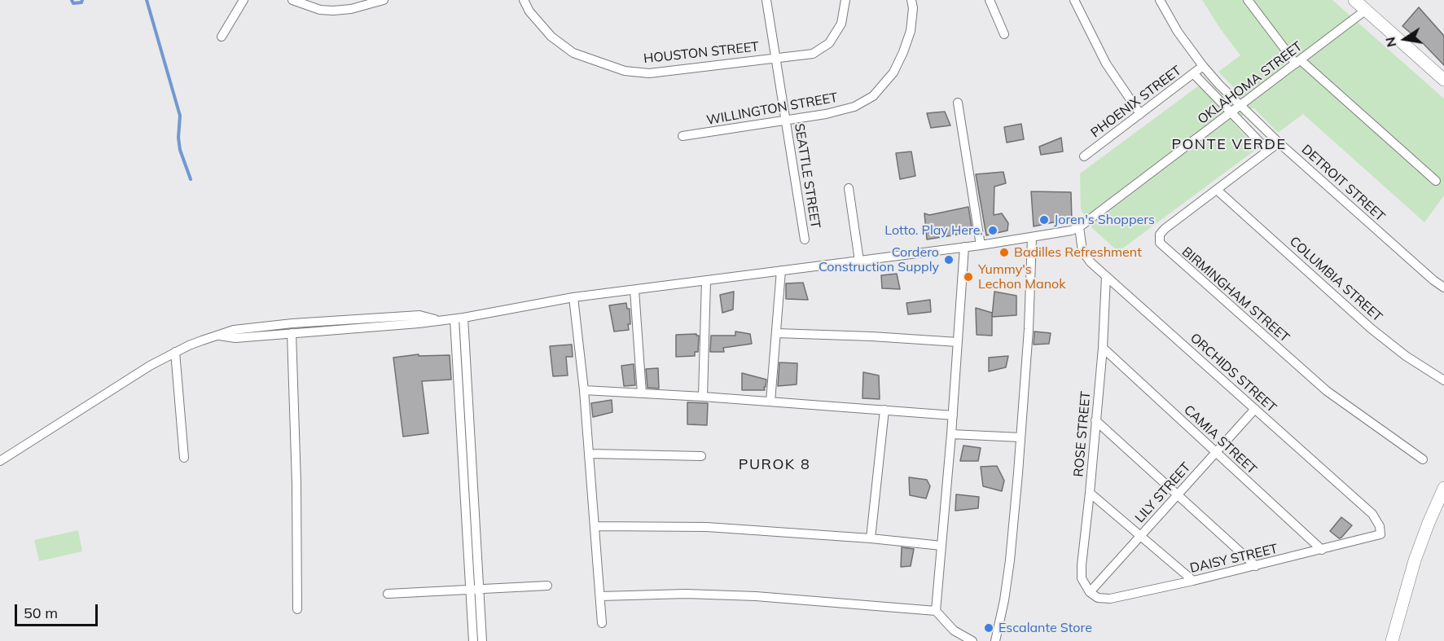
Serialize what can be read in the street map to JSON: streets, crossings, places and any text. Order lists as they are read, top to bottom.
{
  "streets": {
    "street": [
      "HOUSTON STREET",
      "OKLAHOMA STREET",
      "PHOENIX STREET",
      "WILLINGTON STREET",
      "SEATTLE STREET",
      "DETROIT STREET",
      "COLUMBIA STREET",
      "BIRMINGHAM STREET",
      "ORCHIDS STREET",
      "ROSE STREET",
      "CAMIA STREET",
      "LILY STREET",
      "DAISY STREET"
    ]
  },
  "crossings": [
    ["HOUSTON STREET", "SEATTLE STREET"],
    ["OKLAHOMA STREET", "DETROIT STREET"],
    ["OKLAHOMA STREET", "ORCHIDS STREET"],
    ["PHOENIX STREET", "DETROIT STREET"],
    ["WILLINGTON STREET", "SEATTLE STREET"],
    ["DETROIT STREET", "BIRMINGHAM STREET"],
    ["COLUMBIA STREET", "BIRMINGHAM STREET"],
    ["ORCHIDS STREET", "ROSE STREET"],
    ["ORCHIDS STREET", "LILY STREET"],
    ["ORCHIDS STREET", "DAISY STREET"],
    ["ROSE STREET", "CAMIA STREET"],
    ["ROSE STREET", "LILY STREET"],
    ["ROSE STREET", "DAISY STREET"],
    ["CAMIA STREET", "LILY STREET"],
    ["CAMIA STREET", "DAISY STREET"],
    ["LILY STREET", "DAISY STREET"]
  ],
  "districts": ["PONTE VERDE", "PUROK 8"],
  "places": [
    "Joren's Shoppers",
    "Lotto. Play Here.",
    "Badilles Refreshment",
    "Cordero Construction Supply",
    "Yummy's Lechon Manok",
    "Escalante Store"
  ],
  "scale_bar": "50 m",
  "north": "left"
}
